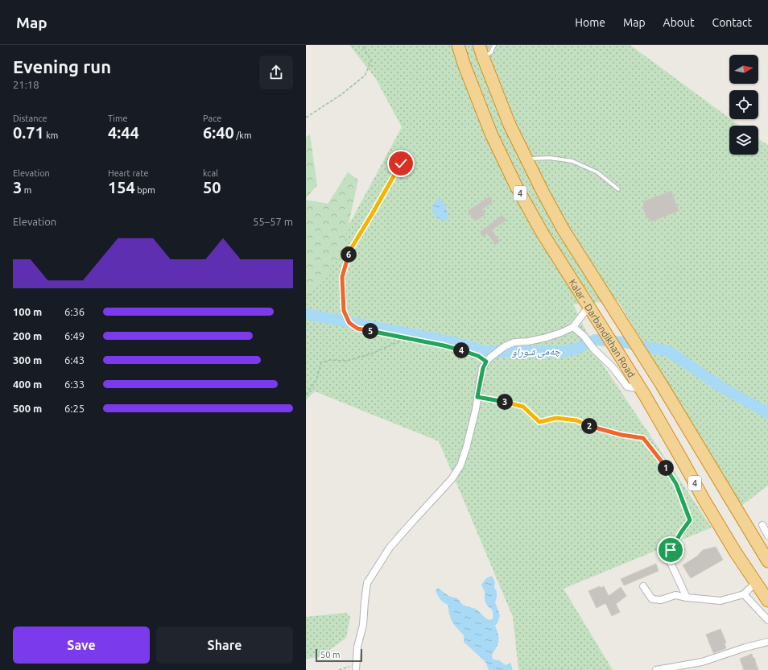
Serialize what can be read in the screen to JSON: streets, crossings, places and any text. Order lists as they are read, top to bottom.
{
  "streets": {
    "highway": ["4", "Kalar - Darbandikhan Road"]
  },
  "water": ["چەمی شوراو"],
  "scale_bar": "50 m",
  "north": "right",
  "page": {
    "header": "Map",
    "nav": [
      "Home",
      "Map",
      "About",
      "Contact"
    ],
    "heading": ["Evening run", "21:18"],
    "stats": [
      ["Distance", "0.71 km"],
      ["Time", "4:44"],
      ["Pace", "6:40 /km"],
      ["Elevation", "3 m"],
      ["Heart rate", "154 bpm"],
      ["kcal", "50"]
    ],
    "chart": ["Elevation", "55–57 m"],
    "pins": [
      "6",
      "5",
      "4",
      "3",
      "2",
      "1"
    ],
    "list": [
      {
        "name": "100 m",
        "note": "6:36"
      },
      {
        "name": "200 m",
        "note": "6:49"
      },
      {
        "name": "300 m",
        "note": "6:43"
      },
      {
        "name": "400 m",
        "note": "6:33"
      },
      {
        "name": "500 m",
        "note": "6:25"
      }
    ],
    "buttons": ["Save", "Share"],
    "scale": "50 m"
  }
}
